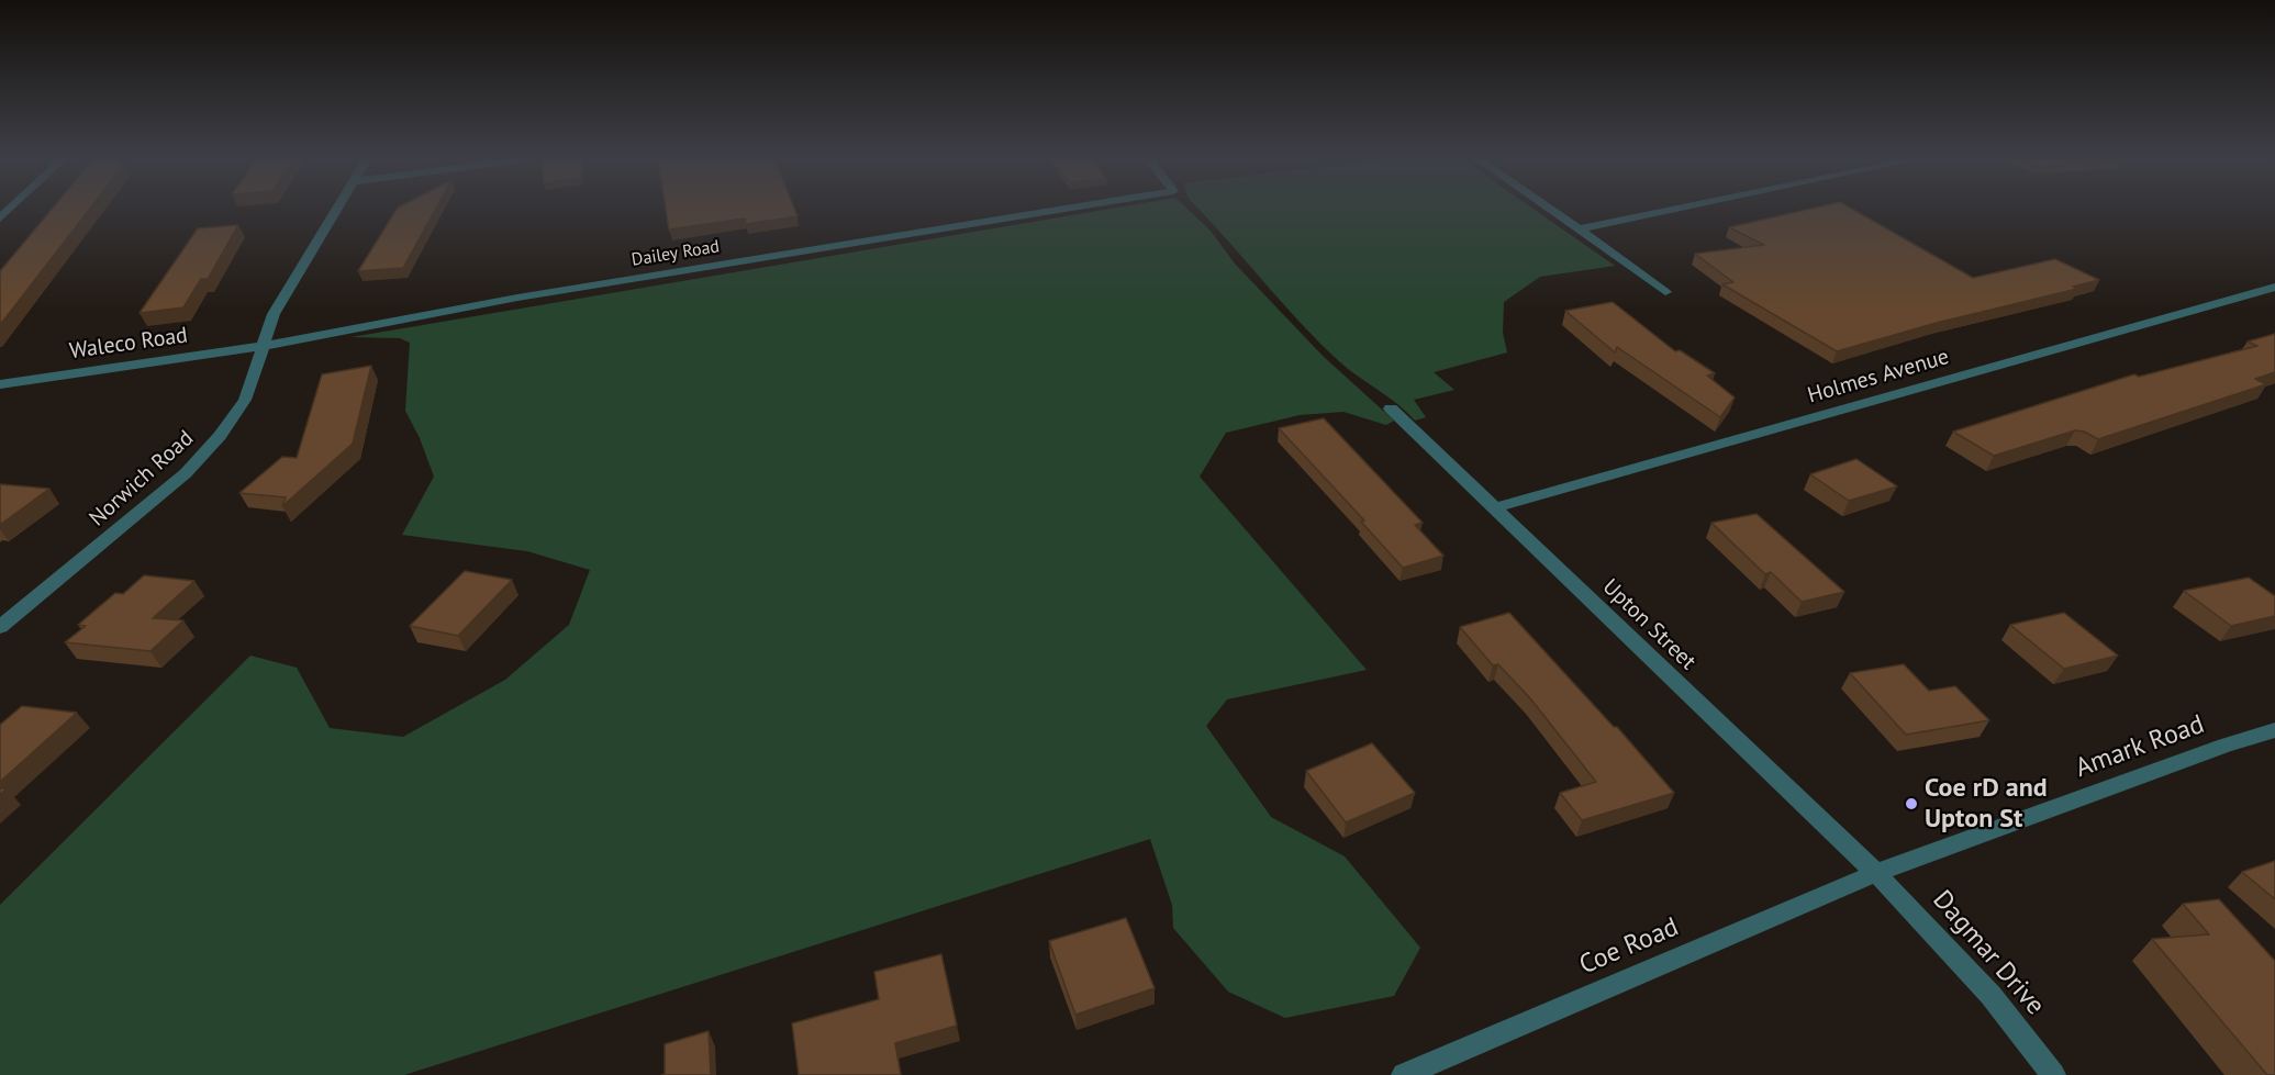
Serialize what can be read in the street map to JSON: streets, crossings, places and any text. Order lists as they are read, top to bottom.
{
  "streets": {
    "street": [
      "Dailey Road",
      "Waleco Road",
      "Holmes Avenue",
      "Norwich Road",
      "Upton Street",
      "Amark Road",
      "Coe Road",
      "Dagmar Drive"
    ]
  },
  "crossings": [
    ["Dailey Road", "Waleco Road"],
    ["Dailey Road", "Norwich Road"],
    ["Waleco Road", "Norwich Road"],
    ["Holmes Avenue", "Upton Street"],
    ["Upton Street", "Amark Road"],
    ["Upton Street", "Coe Road"],
    ["Upton Street", "Dagmar Drive"],
    ["Amark Road", "Coe Road"],
    ["Amark Road", "Dagmar Drive"],
    ["Coe Road", "Dagmar Drive"]
  ],
  "places": ["Coe rD and Upton St"]
}
